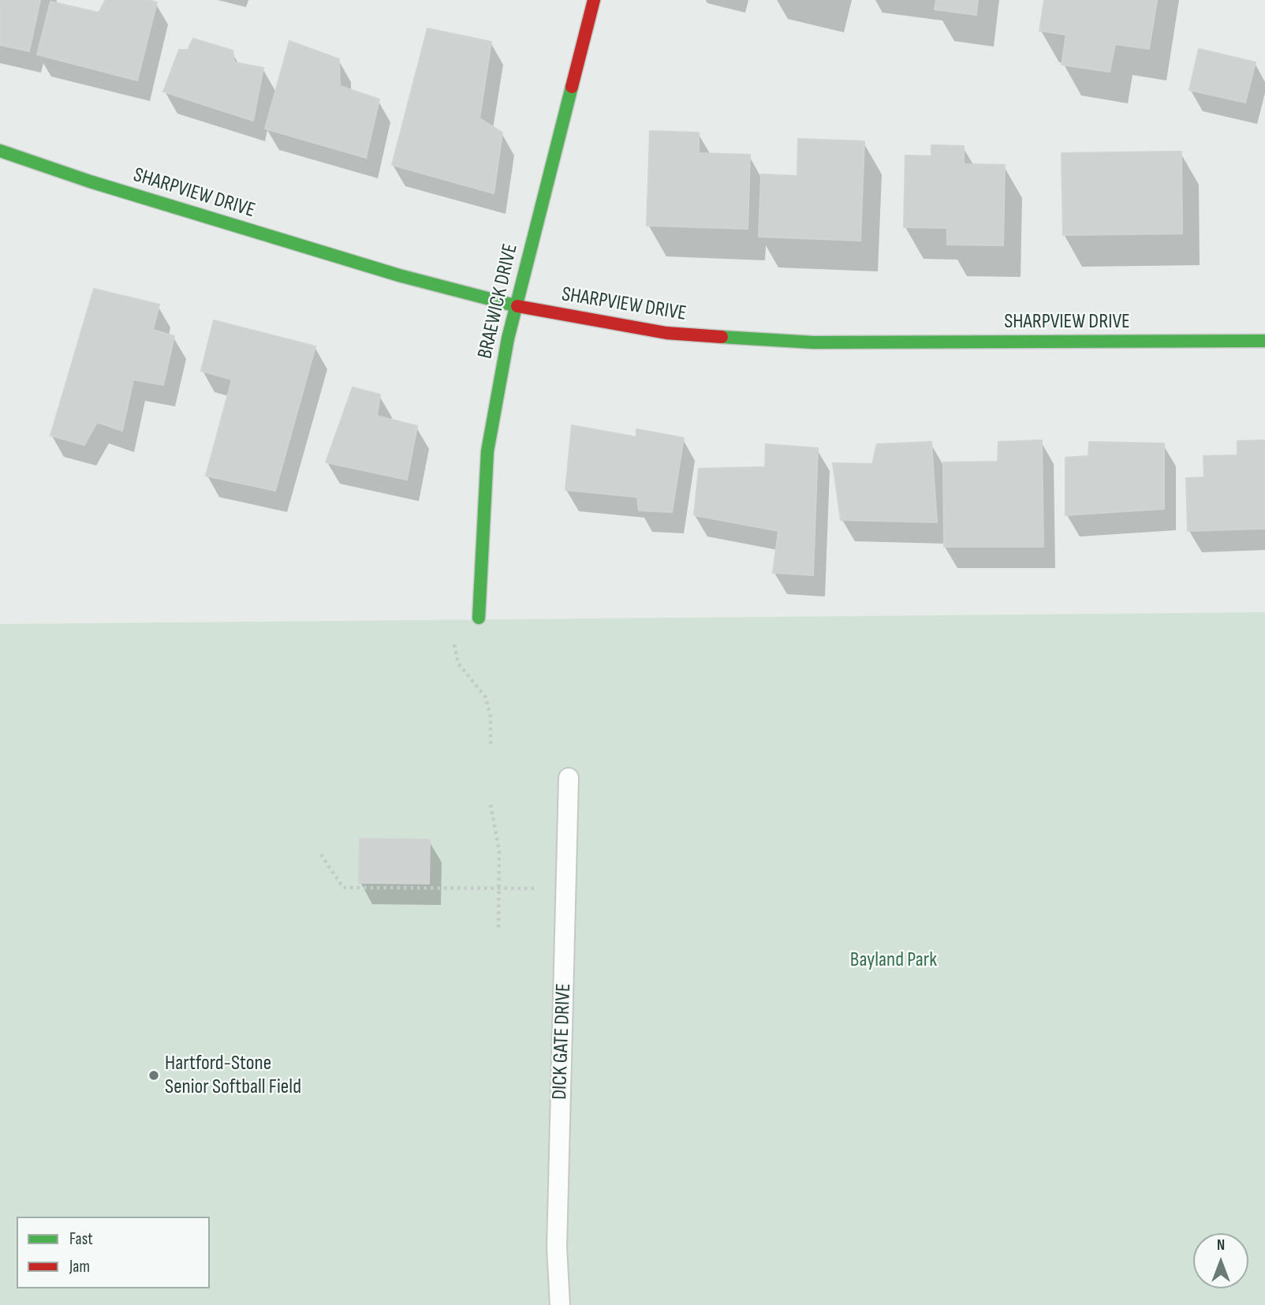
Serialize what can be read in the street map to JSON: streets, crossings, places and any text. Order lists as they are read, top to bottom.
{
  "streets": {
    "street": ["SHARPVIEW DRIVE", "BRAEWICK DRIVE"],
    "lane": ["DICK GATE DRIVE"]
  },
  "crossings": [
    ["SHARPVIEW DRIVE", "BRAEWICK DRIVE"]
  ],
  "parks": ["Bayland Park"],
  "places": ["Hartford-Stone Senior Softball Field"],
  "legend": ["Fast", "Jam"],
  "north": "top"
}
